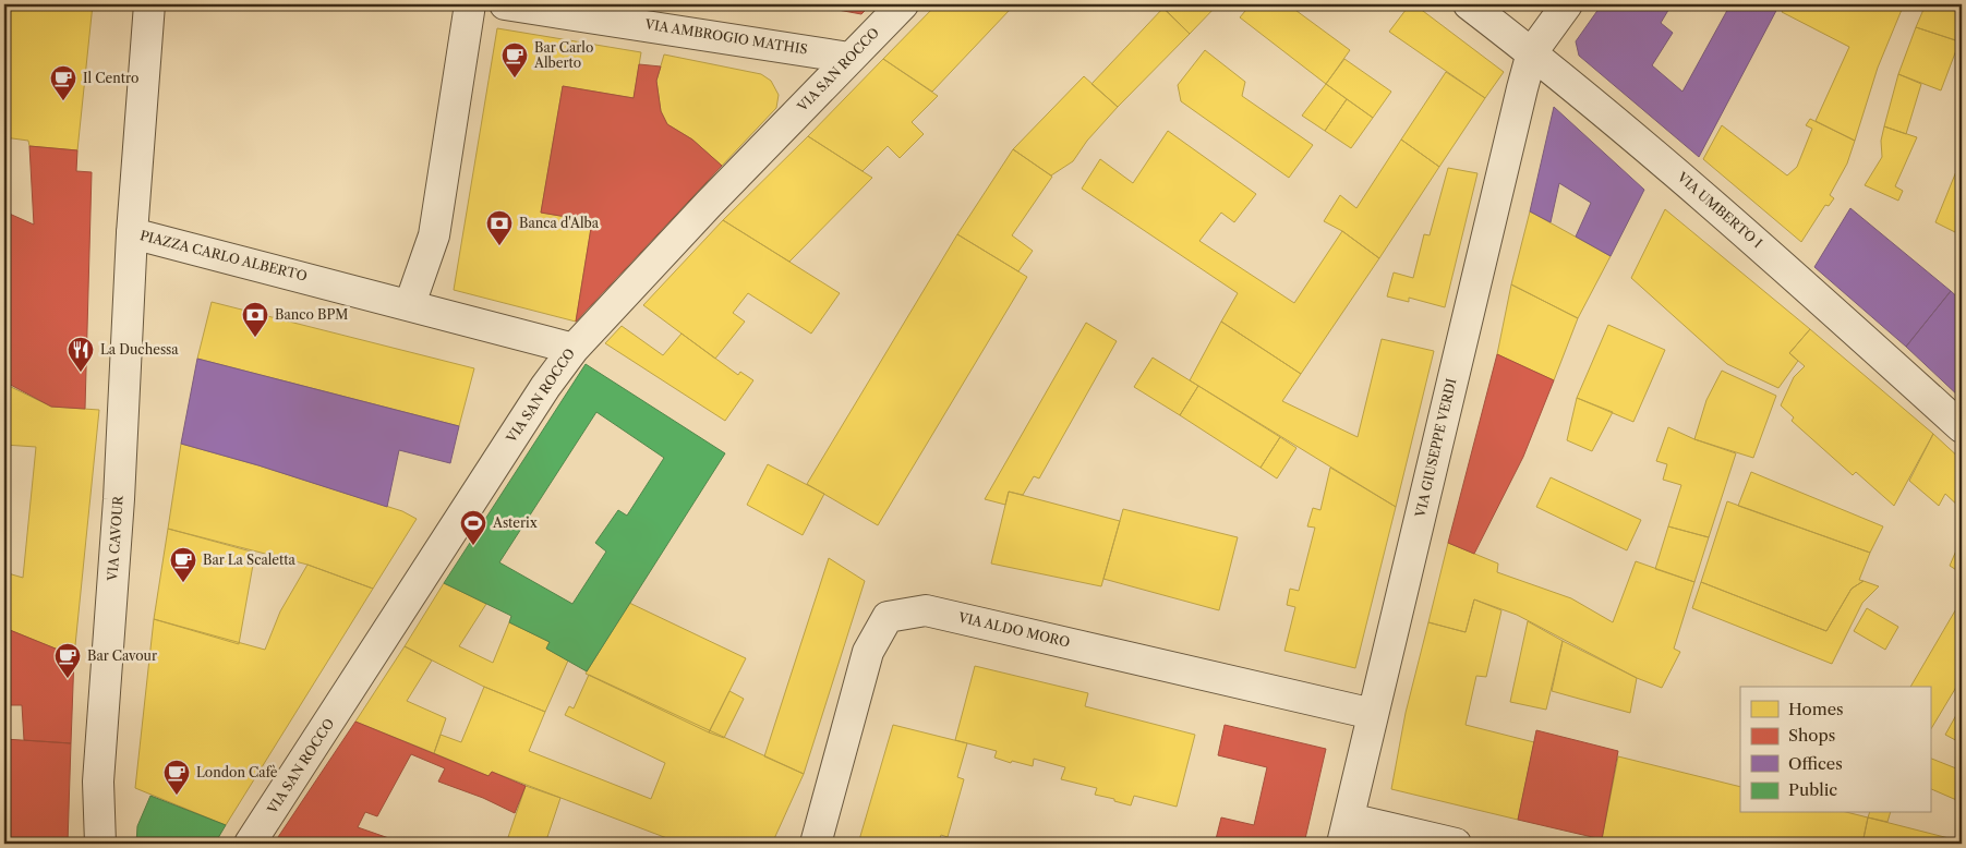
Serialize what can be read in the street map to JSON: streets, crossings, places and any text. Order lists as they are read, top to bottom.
{
  "streets": {
    "street": [
      "VIA AMBROGIO MATHIS",
      "VIA SAN ROCCO",
      "VIA UMBERTO I",
      "PIAZZA CARLO ALBERTO",
      "VIA GIUSEPPE VERDI",
      "VIA CAVOUR",
      "VIA ALDO MORO"
    ]
  },
  "crossings": [
    ["VIA AMBROGIO MATHIS", "VIA SAN ROCCO"],
    ["VIA SAN ROCCO", "PIAZZA CARLO ALBERTO"],
    ["VIA UMBERTO I", "VIA GIUSEPPE VERDI"],
    ["PIAZZA CARLO ALBERTO", "VIA CAVOUR"],
    ["VIA GIUSEPPE VERDI", "VIA ALDO MORO"]
  ],
  "places": {
    "cafe": [
      "Bar Carlo Alberto",
      "Il Centro",
      "Bar La Scaletta",
      "Bar Cavour",
      "London Cafè"
    ],
    "bank": ["Banca d'Alba", "Banco BPM"],
    "restaurant": ["La Duchessa"],
    "sports": ["Asterix"]
  },
  "legend": [
    "Homes",
    "Shops",
    "Offices",
    "Public"
  ]
}
